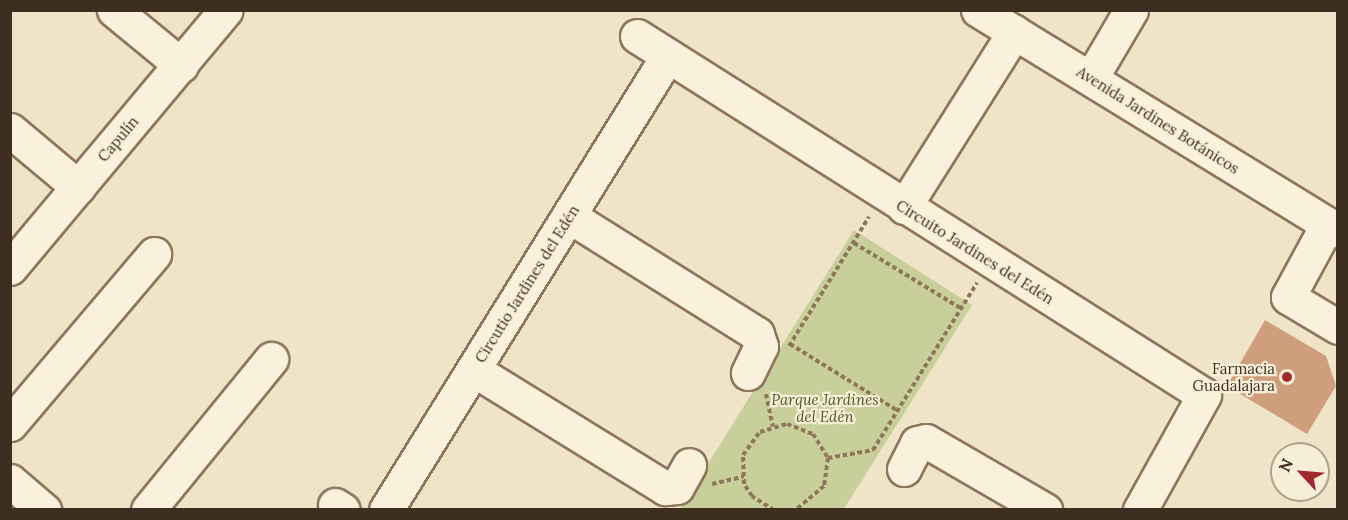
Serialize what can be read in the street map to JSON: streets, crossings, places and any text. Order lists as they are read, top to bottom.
{
  "streets": {
    "street": [
      "Avenida Jardines Botánicos",
      "Capulín",
      "Circuito Jardines del Edén",
      "Circutio Jardines del Edén"
    ]
  },
  "crossings": [
    ["Circuito Jardines del Edén", "Circutio Jardines del Edén"]
  ],
  "parks": ["Parque Jardines del Edén"],
  "places": ["Farmacia Guadalajara"],
  "north": "top left"
}
